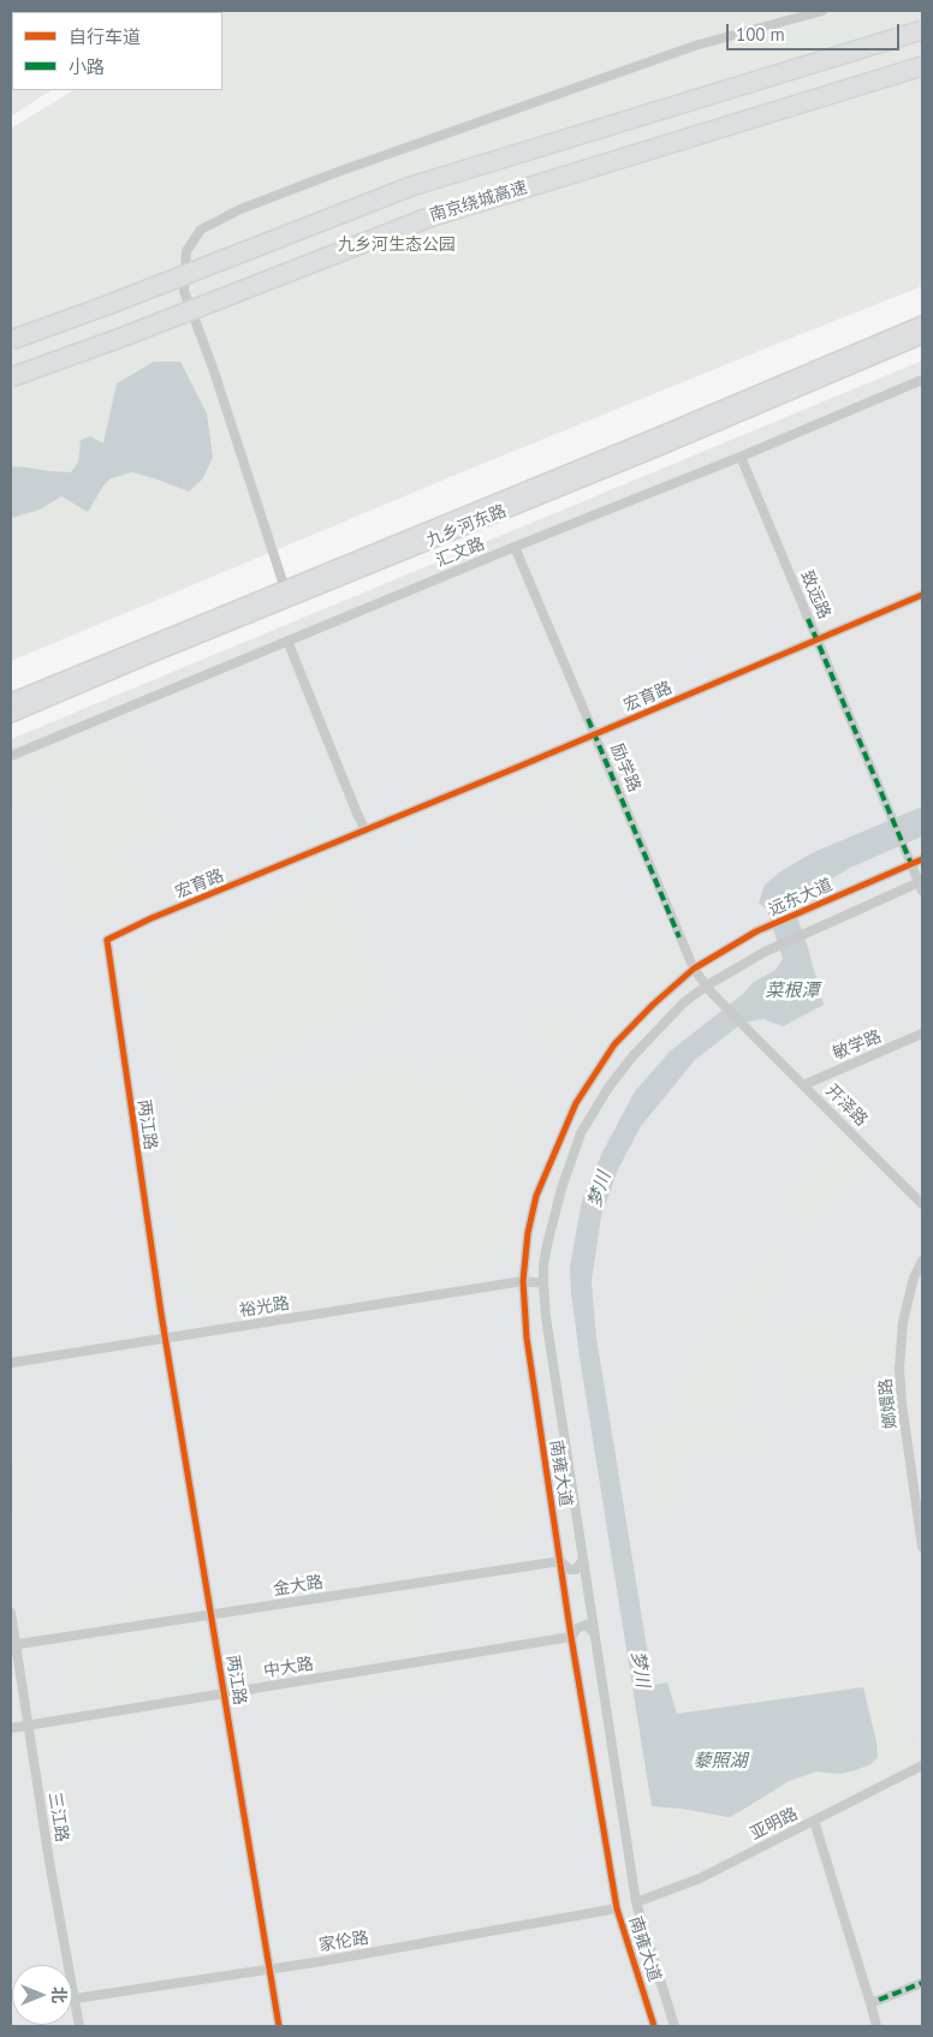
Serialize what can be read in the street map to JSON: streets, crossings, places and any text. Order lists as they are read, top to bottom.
{
  "streets": {
    "highway": ["南京绕城高速"],
    "main road": ["九乡河东路"],
    "street": [
      "汇文路",
      "致远路",
      "宏育路",
      "励学路",
      "远东大道",
      "敏学路",
      "开泽路",
      "两江路",
      "裕光路",
      "嫏嬛路",
      "南雍大道",
      "金大路",
      "中大路",
      "三江路",
      "亚明路",
      "家伦路"
    ]
  },
  "crossings": [
    ["汇文路", "致远路"],
    ["汇文路", "励学路"],
    ["致远路", "宏育路"],
    ["致远路", "远东大道"],
    ["宏育路", "励学路"],
    ["宏育路", "两江路"],
    ["励学路", "远东大道"],
    ["励学路", "开泽路"],
    ["励学路", "南雍大道"],
    ["远东大道", "开泽路"],
    ["远东大道", "南雍大道"],
    ["敏学路", "开泽路"],
    ["开泽路", "南雍大道"],
    ["两江路", "裕光路"],
    ["两江路", "金大路"],
    ["两江路", "中大路"],
    ["两江路", "家伦路"],
    ["裕光路", "南雍大道"],
    ["南雍大道", "金大路"],
    ["南雍大道", "中大路"],
    ["南雍大道", "亚明路"],
    ["南雍大道", "家伦路"],
    ["金大路", "三江路"],
    ["中大路", "三江路"],
    ["三江路", "家伦路"]
  ],
  "water": ["菜根潭", "梦川", "藜照湖"],
  "parks": ["九乡河生态公园"],
  "legend": ["自行车道", "小路"],
  "scale_bar": "100 m",
  "north": "right"
}
